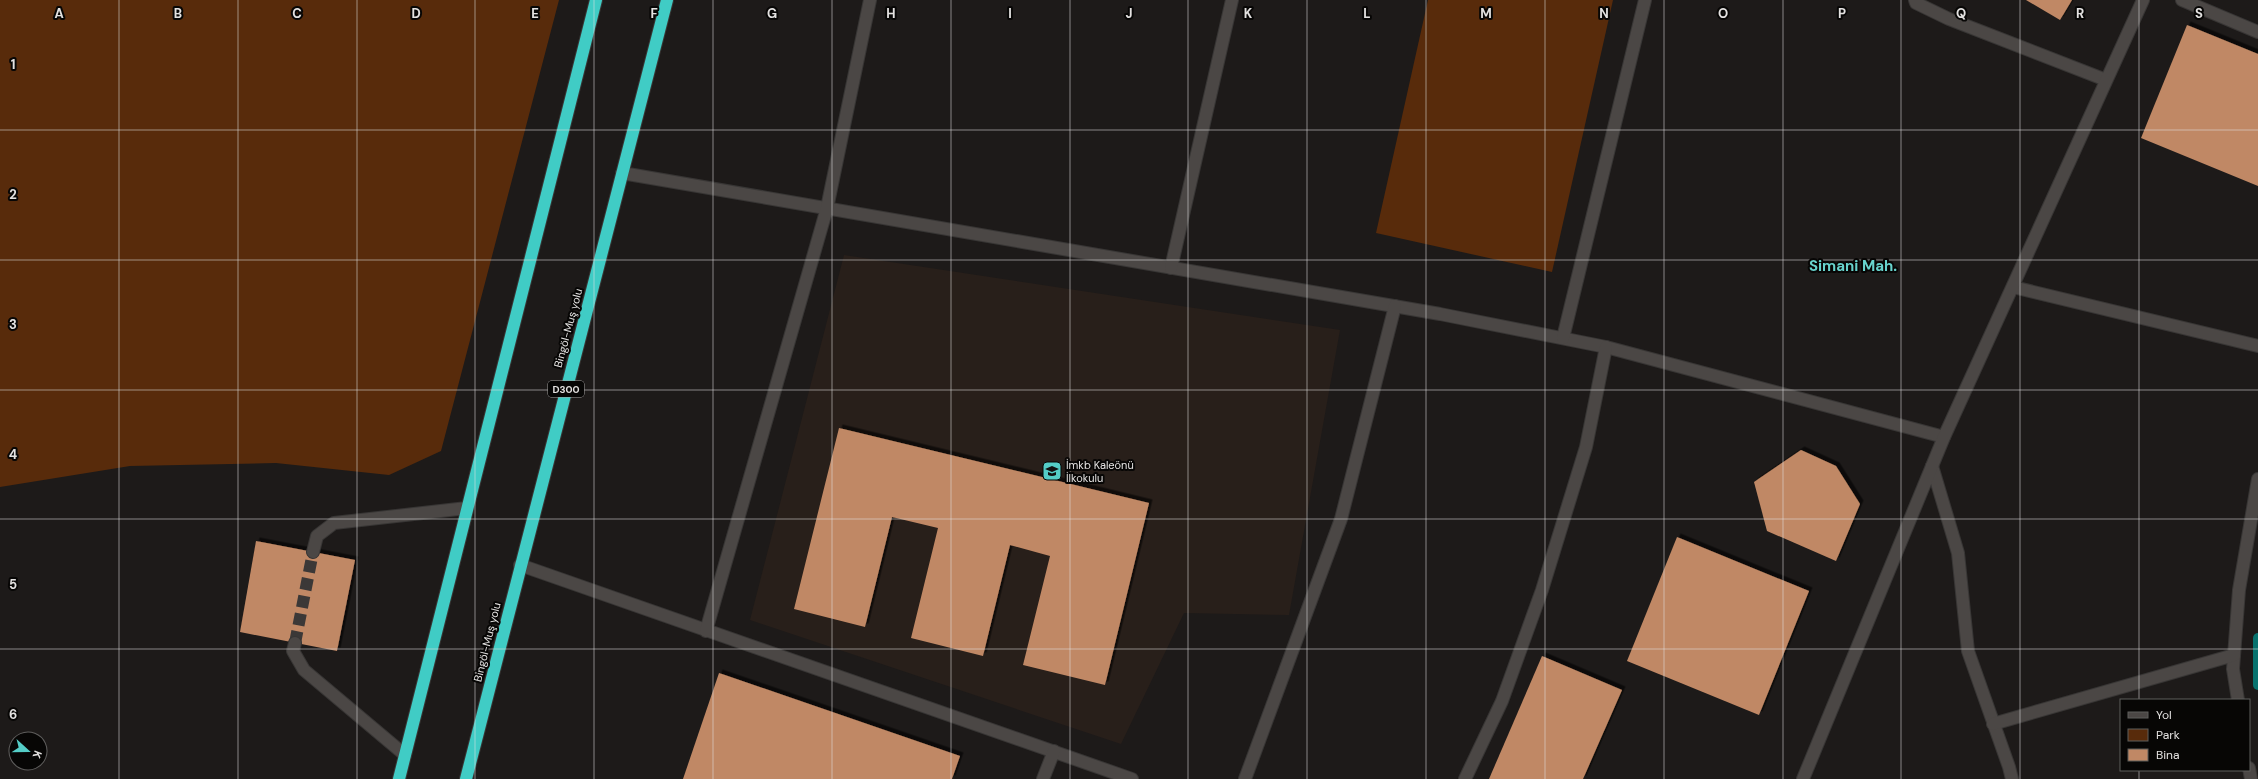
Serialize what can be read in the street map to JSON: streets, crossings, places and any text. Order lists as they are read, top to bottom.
{
  "streets": {
    "highway": ["Bingöl-Muş yolu", "D300"]
  },
  "districts": ["Simani Mah."],
  "places": {
    "school or university": ["İmkb Kaleönü İlkokulu"]
  },
  "legend": ["Yol", "Park", "Bina"],
  "north": "right",
  "grid": {
    "columns": [
      "A",
      "B",
      "C",
      "D",
      "E",
      "F",
      "G",
      "H",
      "I",
      "J",
      "K",
      "L",
      "M",
      "N",
      "O",
      "P",
      "Q",
      "R",
      "S"
    ],
    "rows": [
      "1",
      "2",
      "3",
      "4",
      "5",
      "6"
    ]
  }
}
